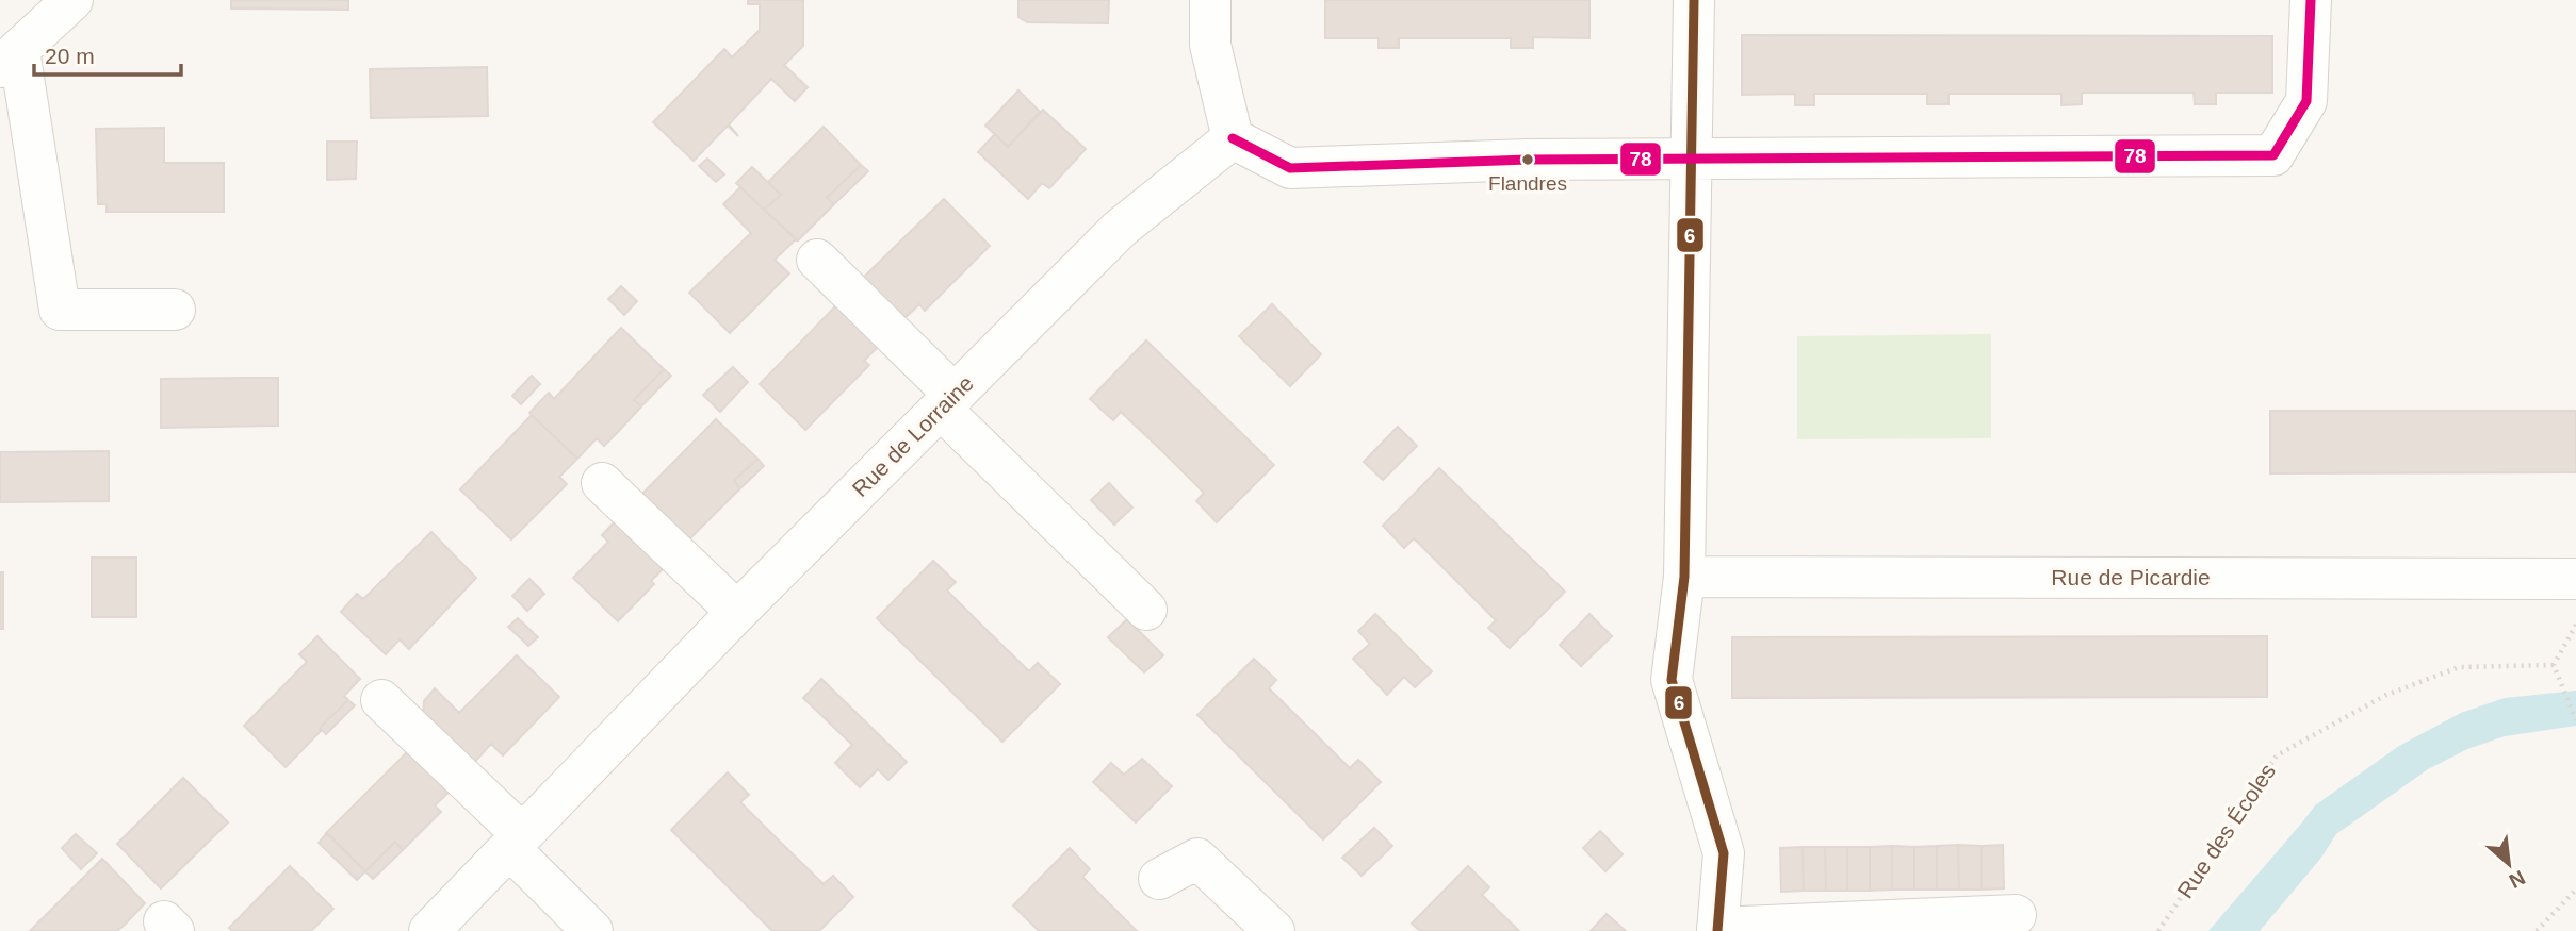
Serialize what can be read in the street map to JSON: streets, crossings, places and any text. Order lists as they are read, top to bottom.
{
  "streets": {
    "street": ["Rue de Lorraine", "Rue de Picardie"],
    "path": ["Rue des Écoles"]
  },
  "places": ["Flandres"],
  "lines": ["transit line 6", "transit line 78"],
  "scale_bar": "20 m",
  "north": "bottom right"
}
